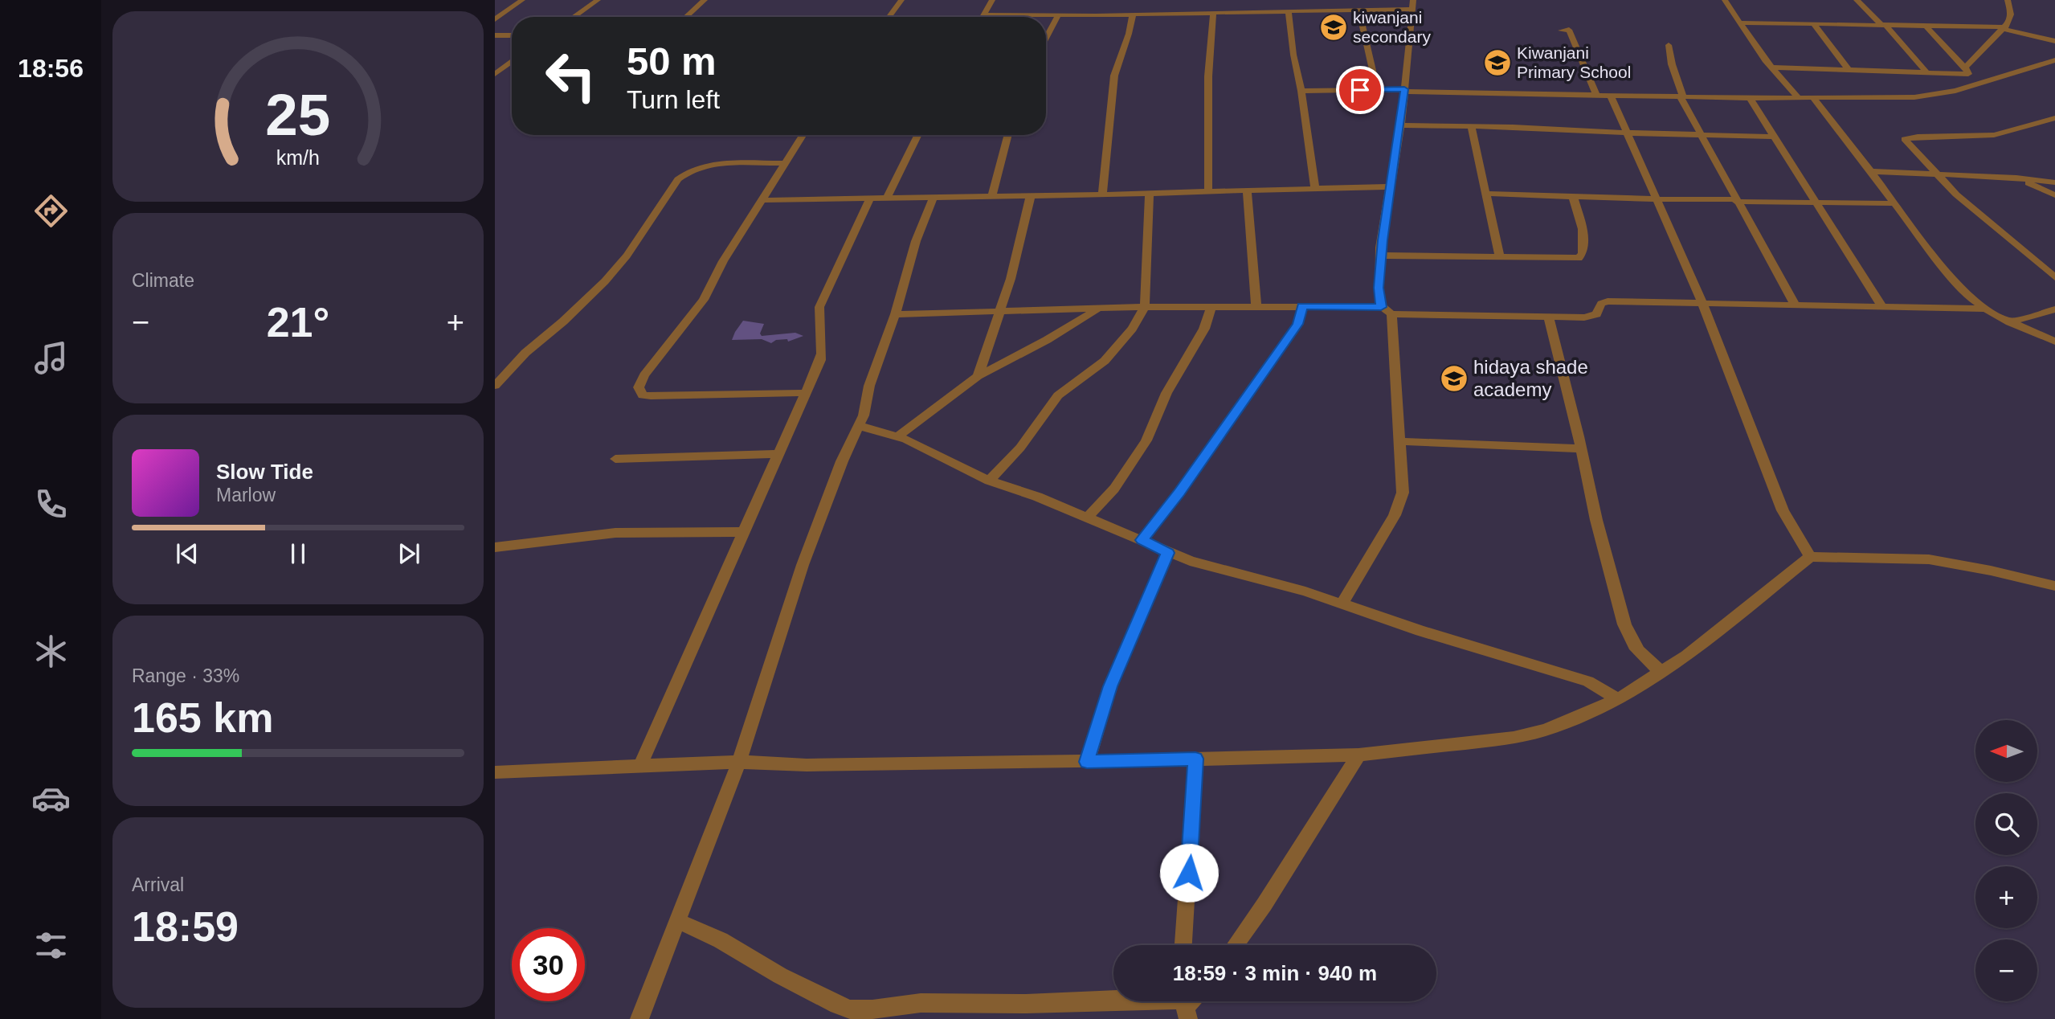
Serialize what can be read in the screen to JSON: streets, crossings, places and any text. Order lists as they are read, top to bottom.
{
  "places": {
    "school or university": ["kiwanjani secondary", "Kiwanjani Primary School", "hidaya shade academy"]
  },
  "north": "left",
  "page": {
    "tabs": "18:56",
    "turn": ["50 m", "Turn left"],
    "tile": [
      "Climate",
      ["Range · 33%", "165 km"],
      ["Arrival", "18:59"]
    ],
    "heat": ["−", "21°", "+"],
    "song": ["Slow Tide", "Marlow"],
    "map_buttons": ["+", "−"],
    "limit": "30",
    "trip": "18:59 · 3 min · 940 m",
    "gauge": ["25", "km/h"]
  }
}
